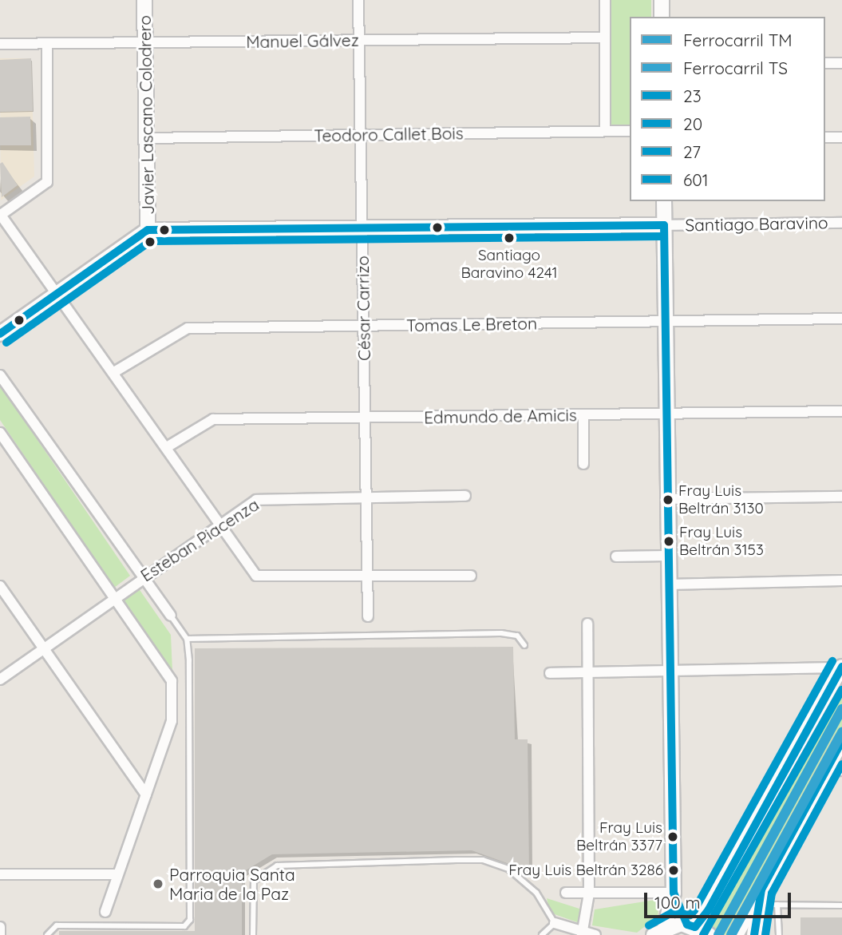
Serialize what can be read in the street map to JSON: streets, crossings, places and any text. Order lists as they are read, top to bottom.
{
  "streets": {
    "main road": ["Javier Lascano Colodrero", "Santiago Baravino"],
    "street": [
      "Manuel Gálvez",
      "Teodoro Callet Bois",
      "César Carrizo",
      "Tomas Le Breton",
      "Edmundo de Amicis",
      "Esteban Piacenza"
    ]
  },
  "crossings": [
    ["Manuel Gálvez", "Javier Lascano Colodrero"],
    ["Manuel Gálvez", "César Carrizo"],
    ["Javier Lascano Colodrero", "Teodoro Callet Bois"],
    ["Javier Lascano Colodrero", "Santiago Baravino"],
    ["Teodoro Callet Bois", "César Carrizo"],
    ["Santiago Baravino", "César Carrizo"],
    ["César Carrizo", "Tomas Le Breton"],
    ["César Carrizo", "Edmundo de Amicis"],
    ["César Carrizo", "Esteban Piacenza"]
  ],
  "places": [
    "Santiago Baravino 4241",
    "Fray Luis Beltrán 3130",
    "Fray Luis Beltrán 3153",
    "Fray Luis Beltrán 3377",
    "Fray Luis Beltrán 3286",
    "Parroquia Santa Maria de la Paz"
  ],
  "lines": [
    "transit line 23",
    "transit line 20",
    "transit line 601",
    "transit line 27",
    "rail line TM",
    "rail line TS"
  ],
  "legend": [
    "Ferrocarril TM",
    "Ferrocarril TS",
    "23",
    "20",
    "27",
    "601"
  ],
  "scale_bar": "100 m"
}
